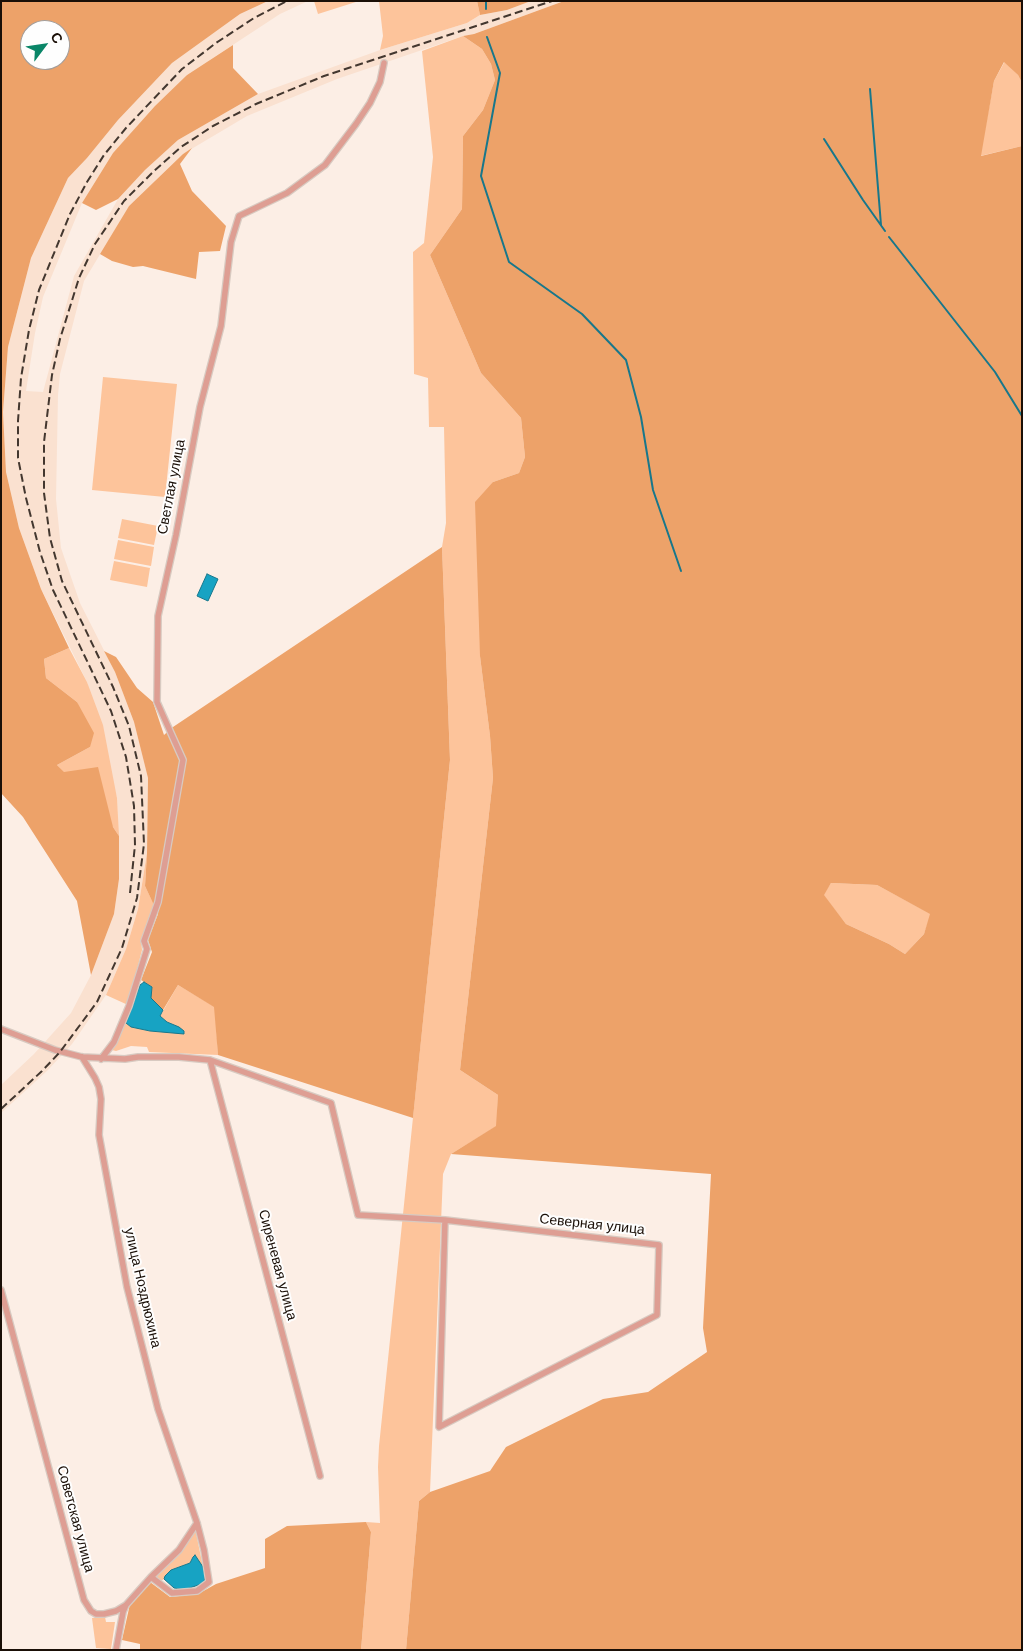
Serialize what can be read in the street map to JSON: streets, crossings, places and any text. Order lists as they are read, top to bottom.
{
  "streets": {
    "street": [
      "Светлая улица",
      "Северная улица",
      "Сиреневая улица",
      "улица Ноздрюхина",
      "Советская улица"
    ]
  },
  "crossings": [
    ["улица Ноздрюхина", "Советская улица"]
  ],
  "north": "top right"
}
